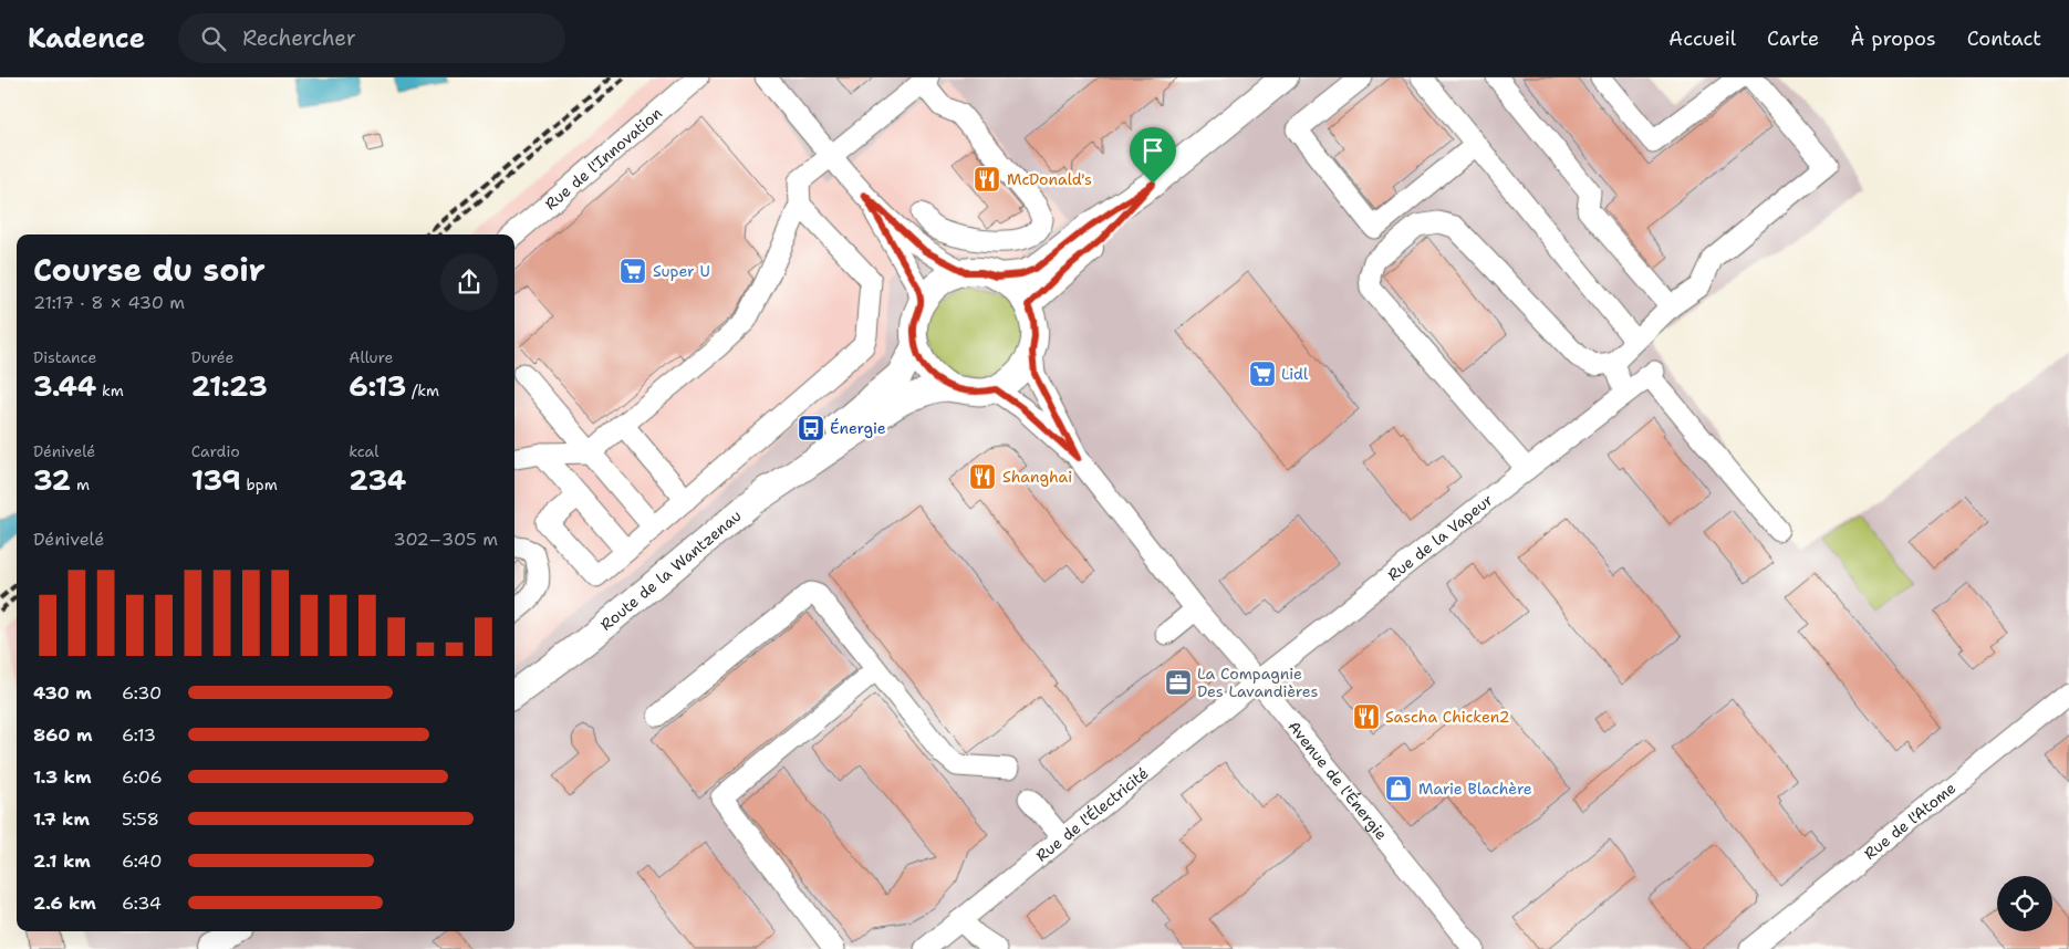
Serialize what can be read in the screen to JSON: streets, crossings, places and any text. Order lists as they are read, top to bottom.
{
  "streets": {
    "main road": ["Route de la Wantzenau"],
    "street": [
      "Rue de l'Innovation",
      "Rue de la Vapeur",
      "Avenue de l'Énergie",
      "Rue de l'Électricité",
      "Rue de l'Atome"
    ]
  },
  "crossings": [
    ["Rue de la Vapeur", "Avenue de l'Énergie"],
    ["Rue de la Vapeur", "Rue de l'Électricité"],
    ["Route de la Wantzenau", "Avenue de l'Énergie"],
    ["Avenue de l'Énergie", "Rue de l'Électricité"]
  ],
  "places": {
    "restaurant": ["McDonald's", "Shanghai", "Sascha Chicken2"],
    "supermarket": ["Super U", "Lidl"],
    "bus stop": ["Énergie"],
    "office": ["La Compagnie Des Lavandières"],
    "shop": ["Marie Blachère"]
  },
  "page": {
    "header": "Kadence",
    "search": "Rechercher",
    "nav": [
      "Accueil",
      "Carte",
      "À propos",
      "Contact"
    ],
    "heading": ["Course du soir", "21:17 · 8 × 430 m"],
    "stats": [
      ["Distance", "3.44 km"],
      ["Durée", "21:23"],
      ["Allure", "6:13 /km"],
      ["Dénivelé", "32 m"],
      ["Cardio", "139 bpm"],
      ["kcal", "234"]
    ],
    "chart": ["Dénivelé", "302–305 m"],
    "list": [
      {
        "name": "430 m",
        "note": "6:30"
      },
      {
        "name": "860 m",
        "note": "6:13"
      },
      {
        "name": "1.3 km",
        "note": "6:06"
      },
      {
        "name": "1.7 km",
        "note": "5:58"
      },
      {
        "name": "2.1 km",
        "note": "6:40"
      },
      {
        "name": "2.6 km",
        "note": "6:34"
      }
    ]
  }
}
